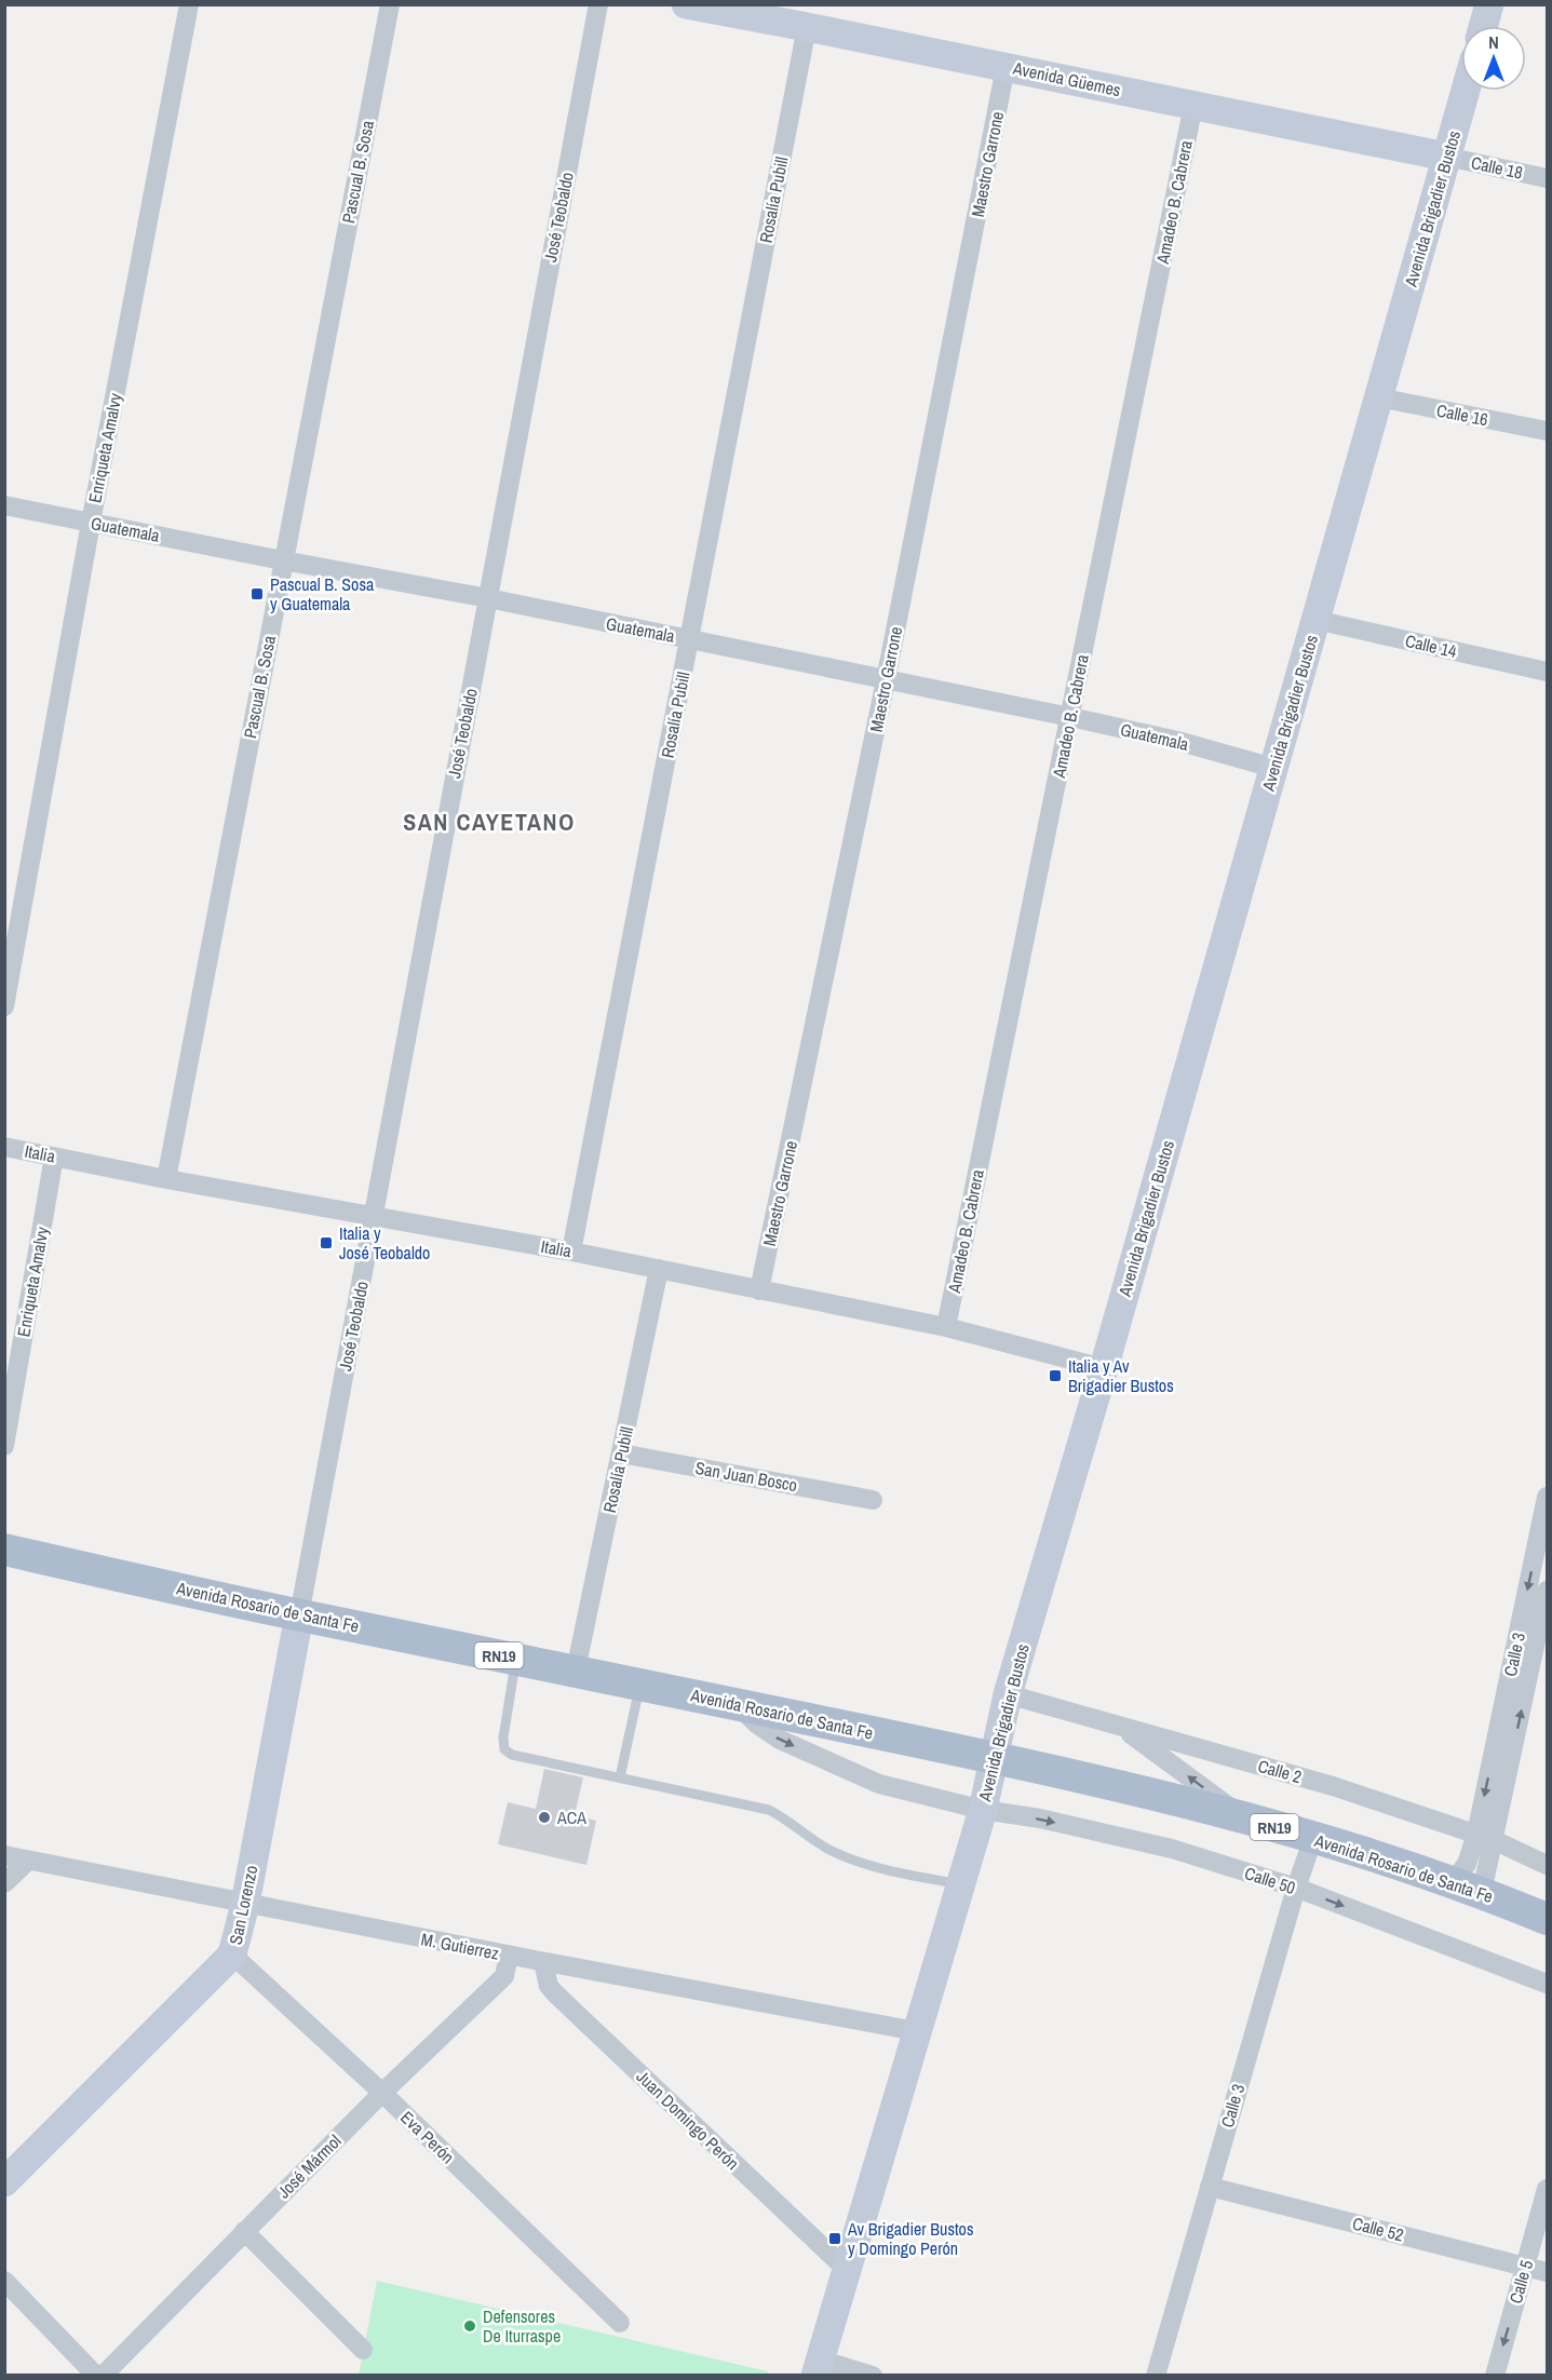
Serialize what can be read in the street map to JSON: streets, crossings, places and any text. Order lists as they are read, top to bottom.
{
  "streets": {
    "main road": ["Avenida Rosario de Santa Fe", "RN19"],
    "street": [
      "Avenida Güemes",
      "Maestro Garrone",
      "Calle 18",
      "Pascual B. Sosa",
      "Rosalía Pubill",
      "Amadeo B. Cabrera",
      "Avenida Brigadier Bustos",
      "José Teobaldo",
      "Calle 16",
      "Enriqueta Amalvy",
      "Guatemala",
      "Calle 14",
      "Italia",
      "San Juan Bosco",
      "Calle 3",
      "Calle 2",
      "Calle 50",
      "San Lorenzo",
      "M. Gutierrez",
      "Juan Domingo Perón",
      "Eva Perón",
      "José Mármol",
      "Calle 52",
      "Calle 5"
    ]
  },
  "crossings": [
    ["Avenida Güemes", "Maestro Garrone"],
    ["Avenida Güemes", "Calle 18"],
    ["Avenida Güemes", "Rosalía Pubill"],
    ["Avenida Güemes", "Amadeo B. Cabrera"],
    ["Avenida Güemes", "Avenida Brigadier Bustos"],
    ["Maestro Garrone", "Guatemala"],
    ["Maestro Garrone", "Italia"],
    ["Calle 18", "Avenida Brigadier Bustos"],
    ["Pascual B. Sosa", "Guatemala"],
    ["Pascual B. Sosa", "Italia"],
    ["Rosalía Pubill", "Guatemala"],
    ["Rosalía Pubill", "Italia"],
    ["Rosalía Pubill", "San Juan Bosco"],
    ["Rosalía Pubill", "Avenida Rosario de Santa Fe"],
    ["Amadeo B. Cabrera", "Guatemala"],
    ["Amadeo B. Cabrera", "Italia"],
    ["Avenida Brigadier Bustos", "Calle 16"],
    ["Avenida Brigadier Bustos", "Guatemala"],
    ["Avenida Brigadier Bustos", "Calle 14"],
    ["Avenida Brigadier Bustos", "Italia"],
    ["Avenida Brigadier Bustos", "Avenida Rosario de Santa Fe"],
    ["Avenida Brigadier Bustos", "Calle 2"],
    ["Avenida Brigadier Bustos", "Calle 50"],
    ["Avenida Brigadier Bustos", "M. Gutierrez"],
    ["Avenida Brigadier Bustos", "Juan Domingo Perón"],
    ["José Teobaldo", "Guatemala"],
    ["José Teobaldo", "Italia"],
    ["José Teobaldo", "Avenida Rosario de Santa Fe"],
    ["José Teobaldo", "San Lorenzo"],
    ["Enriqueta Amalvy", "Guatemala"],
    ["Enriqueta Amalvy", "Italia"],
    ["Avenida Rosario de Santa Fe", "Calle 3"],
    ["Avenida Rosario de Santa Fe", "Calle 50"],
    ["Avenida Rosario de Santa Fe", "San Lorenzo"],
    ["Calle 3", "Calle 2"],
    ["Calle 3", "Calle 50"],
    ["Calle 3", "Calle 52"],
    ["San Lorenzo", "M. Gutierrez"],
    ["San Lorenzo", "Eva Perón"],
    ["M. Gutierrez", "Juan Domingo Perón"],
    ["M. Gutierrez", "José Mármol"],
    ["Eva Perón", "José Mármol"],
    ["Calle 52", "Calle 5"]
  ],
  "one_way": ["Calle 50", "Calle 5"],
  "districts": ["SAN CAYETANO"],
  "places": {
    "transit": [
      "Pascual B. Sosa y Guatemala",
      "Italia y José Teobaldo",
      "Italia y Av Brigadier Bustos",
      "Av Brigadier Bustos y Domingo Perón"
    ],
    "other": ["ACA", "Defensores De Iturraspe"]
  },
  "north": "top"
}
